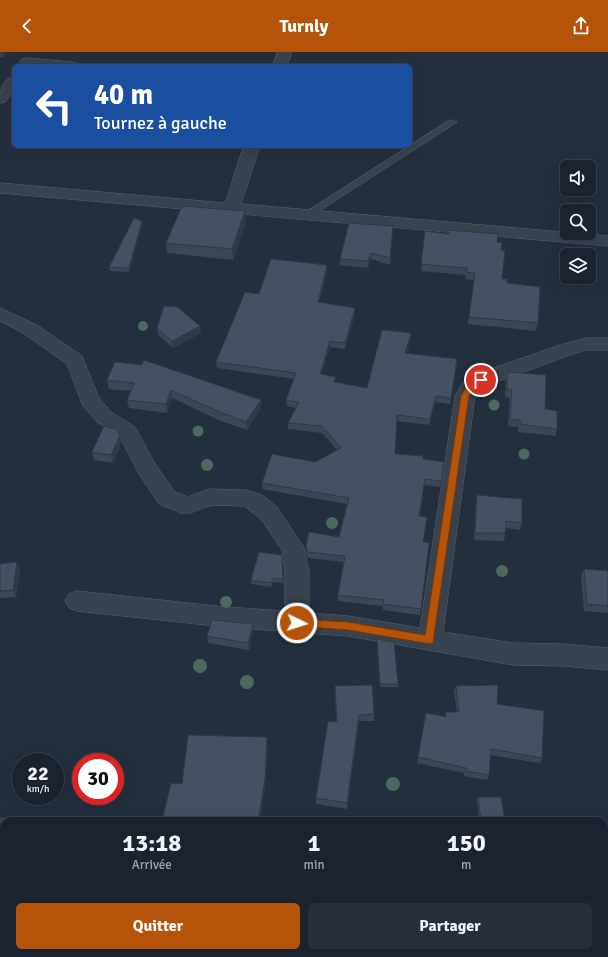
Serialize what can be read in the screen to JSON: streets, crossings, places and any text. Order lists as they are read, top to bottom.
{
  "page": {
    "header": "Turnly",
    "turn": ["40 m", "Tournez à gauche"],
    "speed": "22 km/h",
    "limit": "30",
    "eta": [
      "13:18",
      "Arrivée",
      "1",
      "min",
      "150",
      "m"
    ],
    "buttons": ["Quitter", "Partager"]
  }
}
